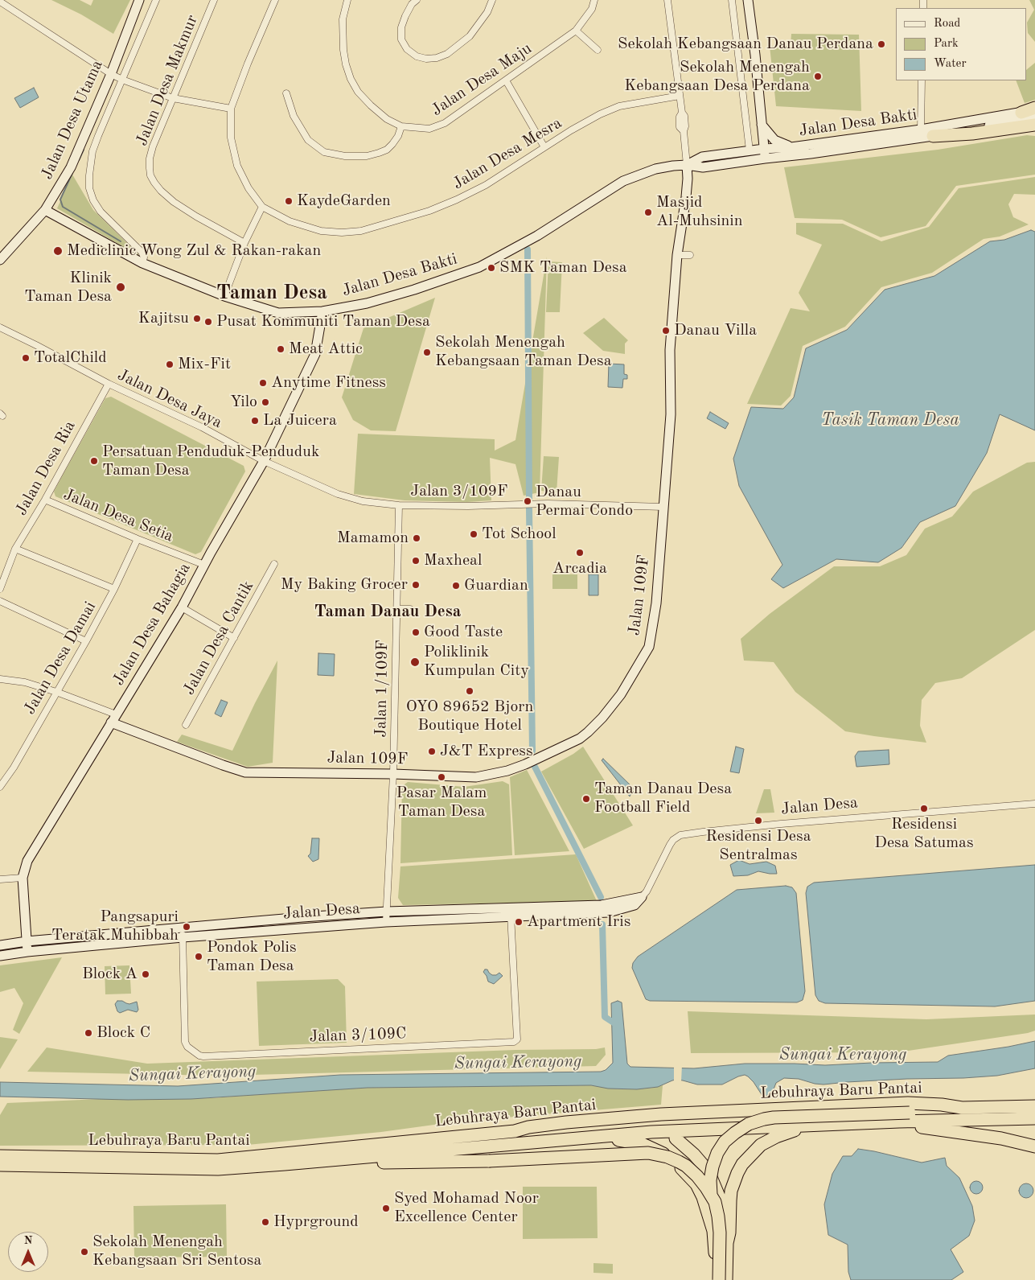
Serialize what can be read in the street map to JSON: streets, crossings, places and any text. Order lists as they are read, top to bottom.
{
  "streets": {
    "highway": ["Lebuhraya Baru Pantai"],
    "street": [
      "Jalan Desa Maju",
      "Jalan Desa Makmur",
      "Jalan Desa Utama",
      "Jalan Desa Bakti",
      "Jalan Desa Mesra",
      "Jalan Desa Jaya",
      "Jalan Desa Ria",
      "Jalan 3/109F",
      "Jalan Desa Setia",
      "Jalan 109F",
      "Jalan Desa Bahagia",
      "Jalan Desa Cantik",
      "Jalan Desa Damai",
      "Jalan 1/109F",
      "Jalan Desa",
      "Jalan 3/109C"
    ]
  },
  "crossings": [
    ["Jalan Desa Utama", "Jalan Desa Bakti"],
    ["Jalan Desa Bakti", "Jalan 109F"],
    ["Jalan Desa Bakti", "Jalan Desa Bahagia"],
    ["Jalan Desa Jaya", "Jalan Desa Ria"],
    ["Jalan Desa Jaya", "Jalan 3/109F"],
    ["Jalan Desa Jaya", "Jalan Desa Bahagia"],
    ["Jalan Desa Ria", "Jalan Desa Setia"],
    ["Jalan 3/109F", "Jalan 109F"],
    ["Jalan 3/109F", "Jalan Desa Bahagia"],
    ["Jalan 3/109F", "Jalan 1/109F"],
    ["Jalan Desa Setia", "Jalan Desa Bahagia"],
    ["Jalan Desa Setia", "Jalan Desa Damai"],
    ["Jalan 109F", "Jalan Desa Bahagia"],
    ["Jalan 109F", "Jalan 1/109F"],
    ["Jalan Desa Bahagia", "Jalan Desa"],
    ["Jalan 1/109F", "Jalan Desa"],
    ["Jalan Desa", "Jalan 3/109C"]
  ],
  "districts": ["Taman Desa", "Taman Danau Desa"],
  "water": ["Tasik Taman Desa", "Sungai Kerayong"],
  "places": [
    "Sekolah Kebangsaan Danau Perdana",
    "Sekolah Menengah Kebangsaan Desa Perdana",
    "KaydeGarden",
    "Masjid Al-Muhsinin",
    "Mediclinic Wong Zul & Rakan-rakan",
    "SMK Taman Desa",
    "Klinik Taman Desa",
    "Kajitsu",
    "Pusat Kommuniti Taman Desa",
    "Danau Villa",
    "Meat Attic",
    "Sekolah Menengah Kebangsaan Taman Desa",
    "TotalChild",
    "Mix-Fit",
    "Anytime Fitness",
    "Yilo",
    "La Juicera",
    "Persatuan Penduduk-Penduduk Taman Desa",
    "Danau Permai Condo",
    "Tot School",
    "Mamamon",
    "Arcadia",
    "Maxheal",
    "My Baking Grocer",
    "Guardian",
    "Good Taste",
    "Poliklinik Kumpulan City",
    "OYO 89652 Bjorn Boutique Hotel",
    "J&T Express",
    "Pasar Malam Taman Desa",
    "Taman Danau Desa Football Field",
    "Residensi Desa Satumas",
    "Residensi Desa Sentralmas",
    "Apartment Iris",
    "Pangsapuri Teratak Muhibbah",
    "Pondok Polis Taman Desa",
    "Block A",
    "Block C",
    "Syed Mohamad Noor Excellence Center",
    "Hyprground",
    "Sekolah Menengah Kebangsaan Sri Sentosa"
  ],
  "legend": ["Road", "Park", "Water"],
  "north": "top"
}
